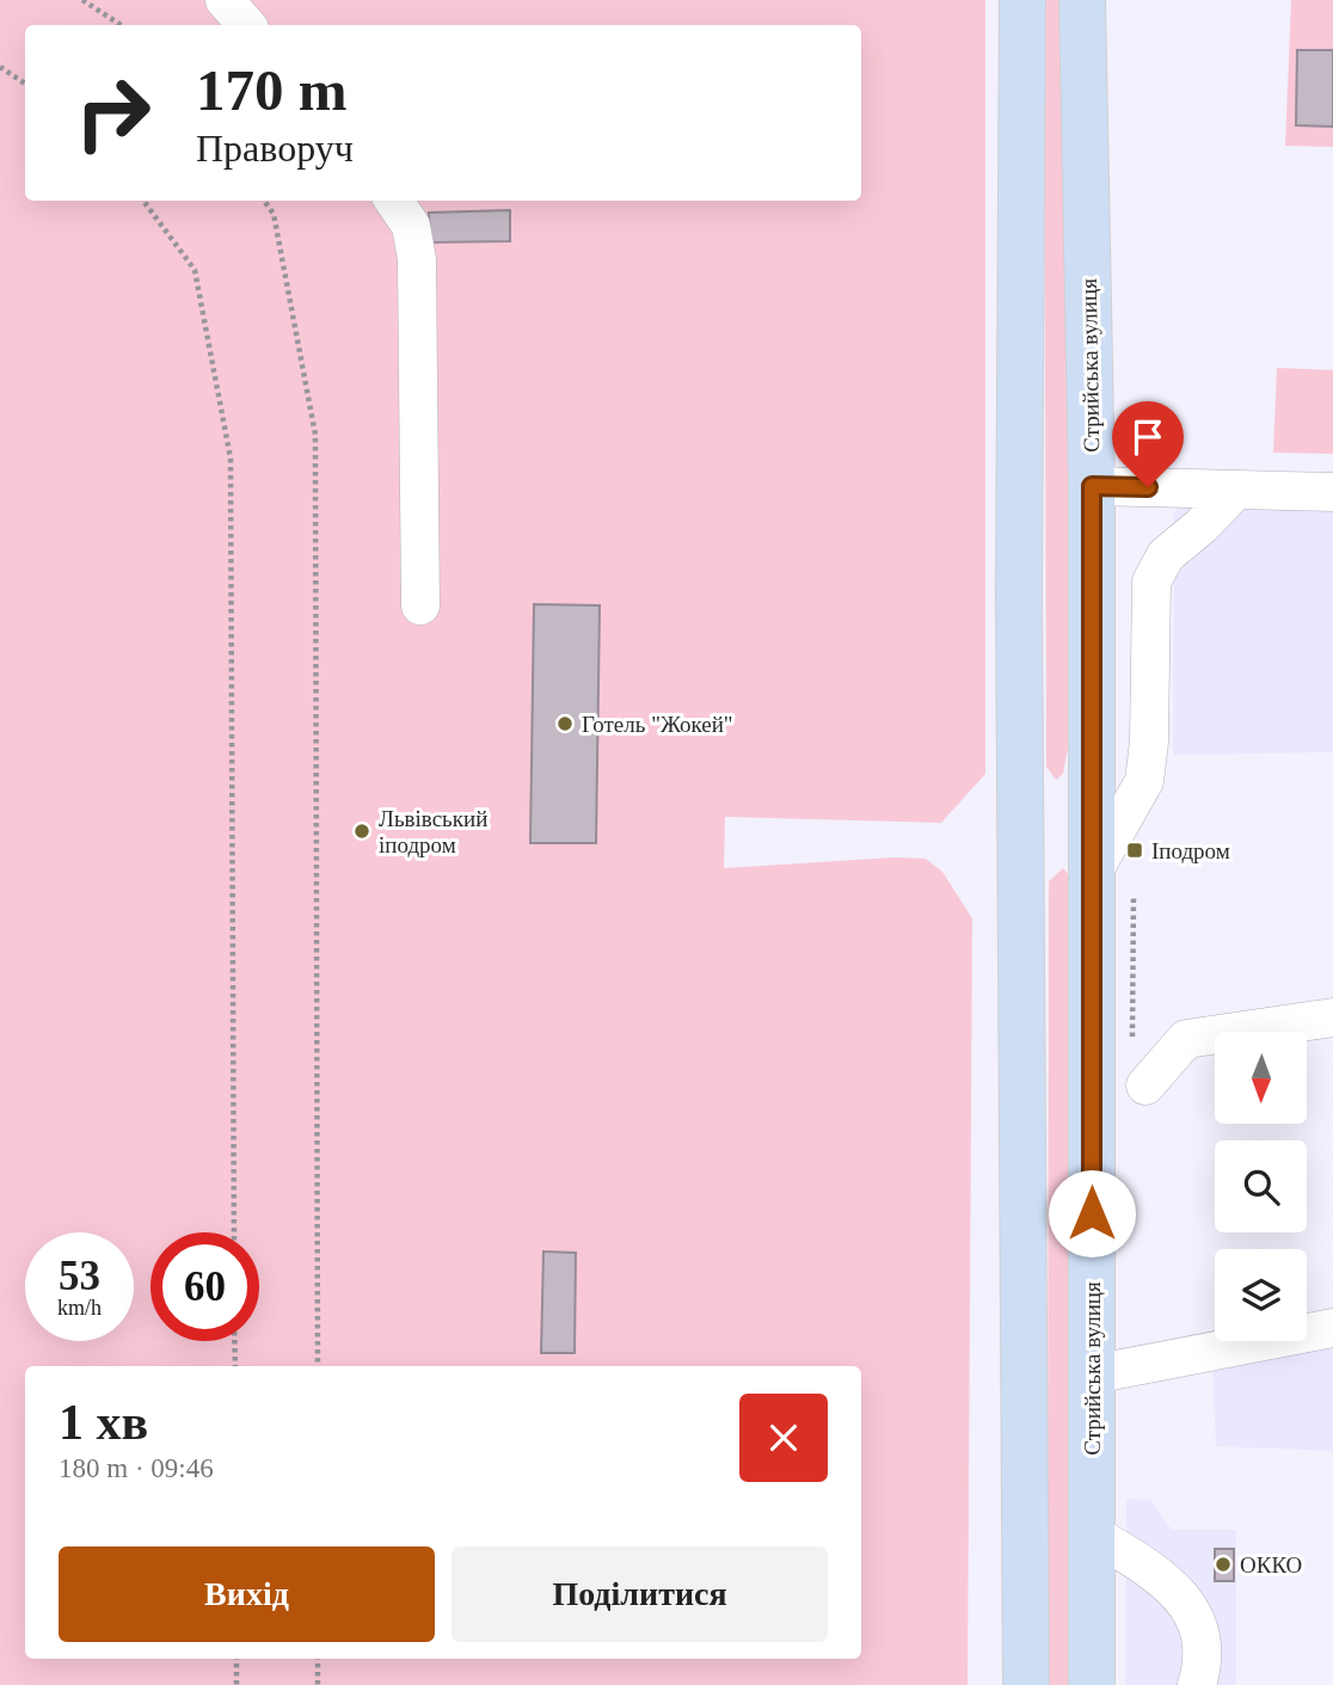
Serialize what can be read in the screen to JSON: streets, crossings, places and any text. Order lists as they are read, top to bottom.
{
  "streets": {
    "main road": ["Стрийська вулиця"]
  },
  "places": {
    "other": ["Готель \"Жокей\"", "Львівський іподром", "ОККО"],
    "transit": ["Іподром"]
  },
  "north": "bottom",
  "page": {
    "turn": ["170 m", "Праворуч"],
    "speed": "53 km/h",
    "limit": "60",
    "heading": ["1 хв", "180 m · 09:46"],
    "buttons": ["Вихід", "Поділитися"]
  }
}
